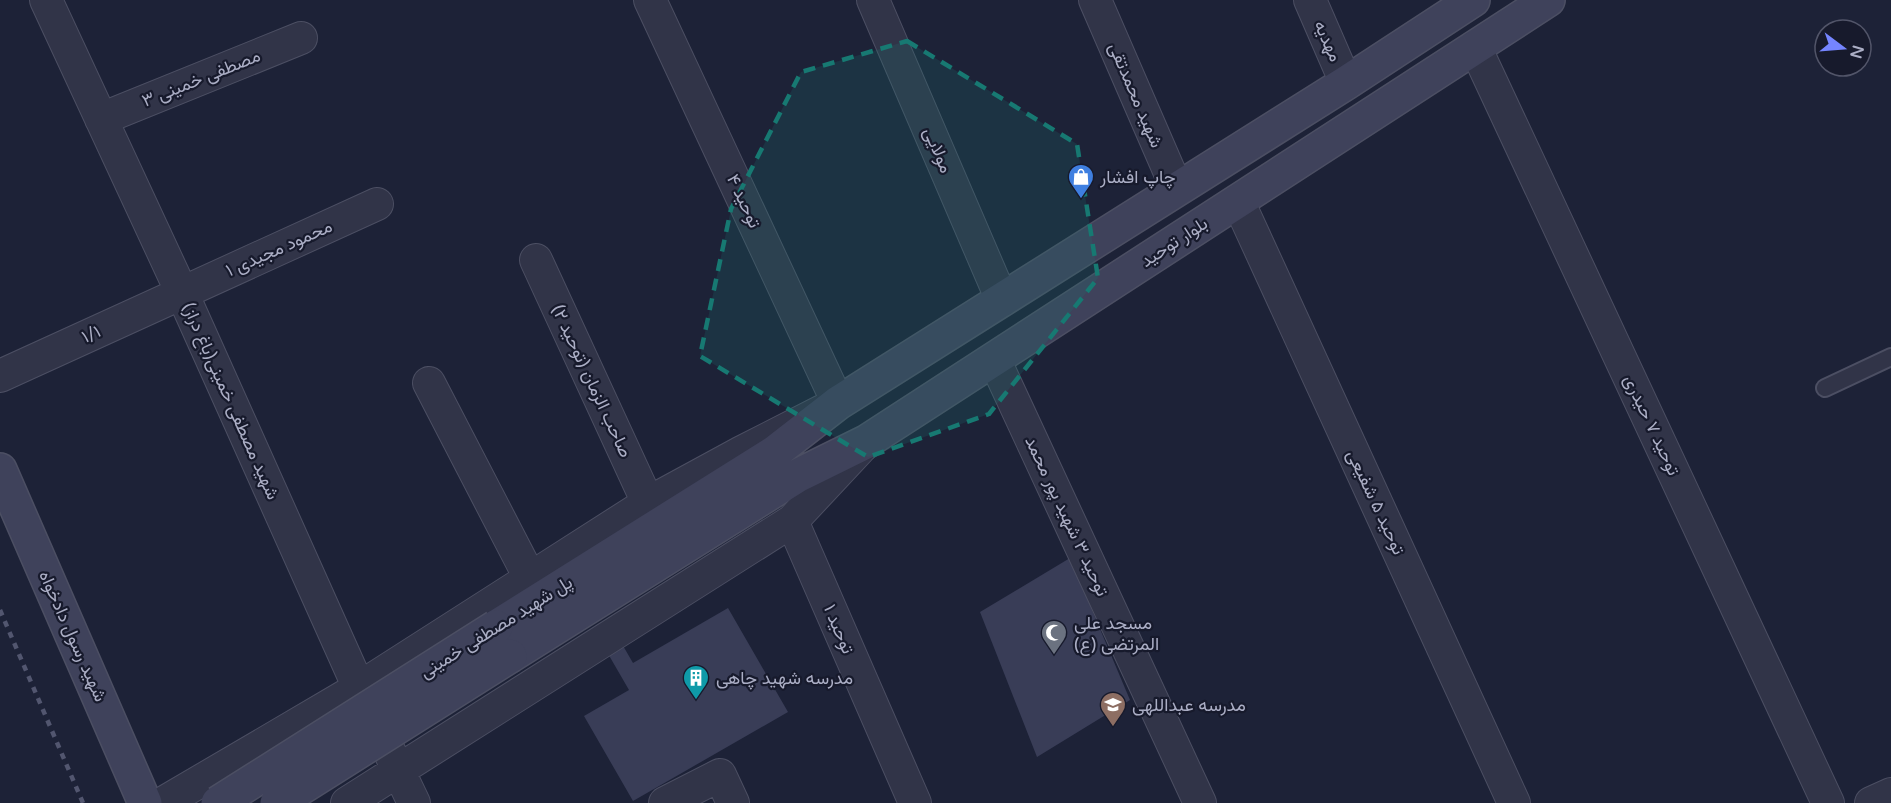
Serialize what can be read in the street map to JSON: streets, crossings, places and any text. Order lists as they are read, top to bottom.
{
  "streets": {
    "main road": ["بلوار توحید", "پل شهید مصطفی خمینی", "شهید رسول دادخواه"],
    "street": [
      "مهدیه",
      "مصطفی خمینی ۳",
      "شهید محمدتقی",
      "مولایی",
      "توحید ۴",
      "۱ محمود مجیدی",
      "۱/۱",
      "صاحب الزمان (توحید ۲)",
      "شهید مصطفی خمینی(باغ دراز)",
      "توحید ۷ حیدری",
      "توحید ۵ شفیعی",
      "توحید ۳ شهيد پور محمد",
      "توحید ۱"
    ]
  },
  "crossings": [
    ["مصطفی خمینی ۳", "شهید مصطفی خمینی(باغ دراز)"],
    ["توحید ۴", "پل شهید مصطفی خمینی"],
    ["بلوار توحید", "توحید ۷ حیدری"],
    ["بلوار توحید", "توحید ۵ شفیعی"],
    ["بلوار توحید", "توحید ۳ شهيد پور محمد"],
    ["بلوار توحید", "پل شهید مصطفی خمینی"],
    ["۱ محمود مجیدی", "۱/۱"],
    ["۱ محمود مجیدی", "شهید مصطفی خمینی(باغ دراز)"],
    ["۱/۱", "شهید مصطفی خمینی(باغ دراز)"]
  ],
  "places": {
    "shop": ["چاپ افشار"],
    "mosque": ["مسجد علی المرتضی (ع)"],
    "building": ["مدرسه شهید چاهی"],
    "school or university": ["مدرسه عبداللهی"]
  },
  "north": "right"
}
